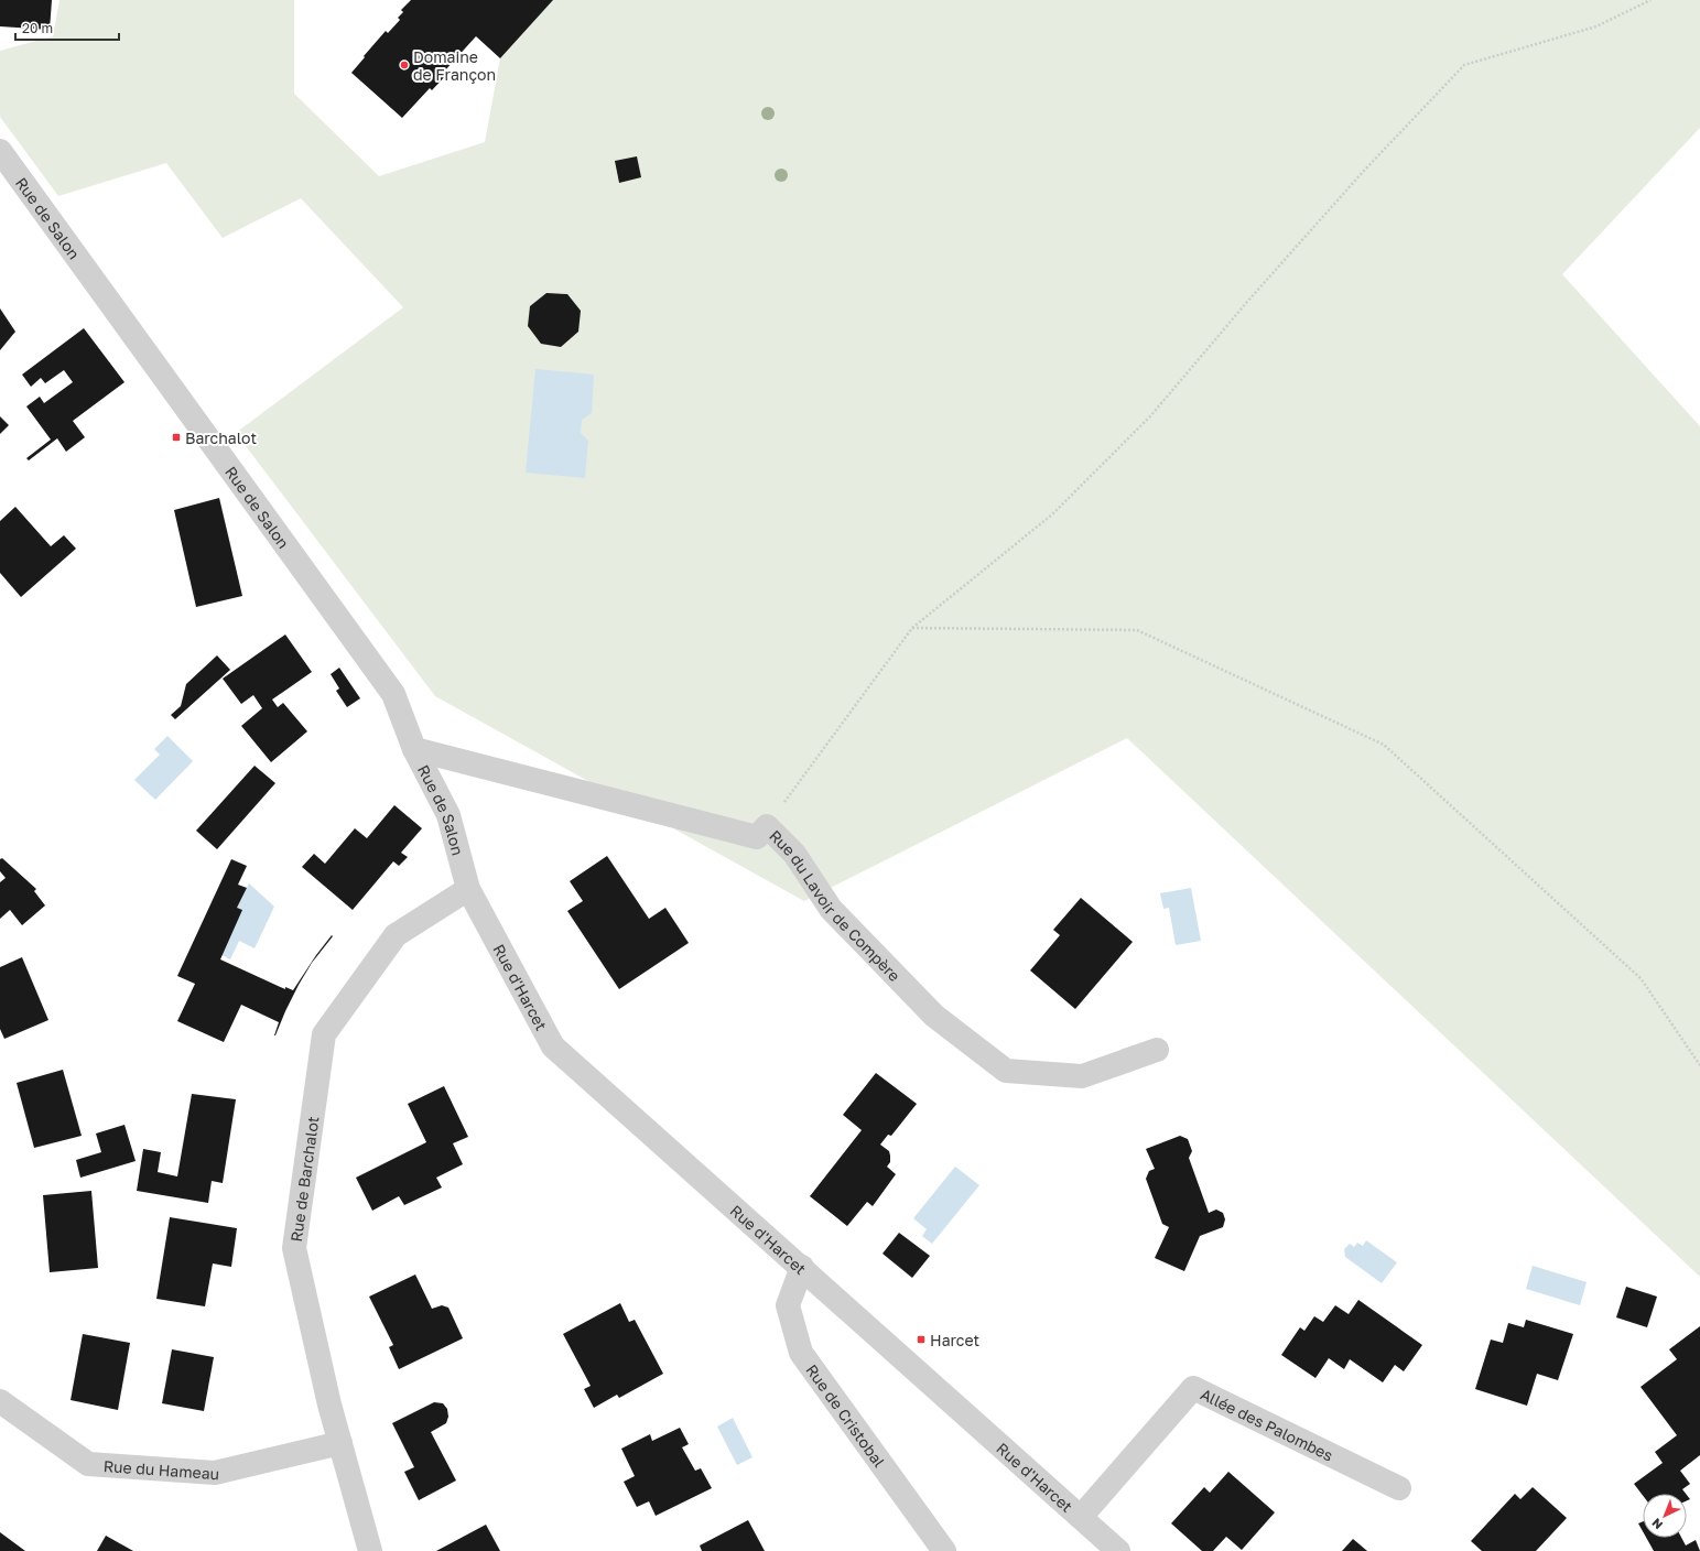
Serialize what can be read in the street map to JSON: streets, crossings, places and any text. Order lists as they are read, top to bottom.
{
  "streets": {
    "street": [
      "Rue de Salon",
      "Rue du Lavoir de Compère",
      "Rue d'Harcet",
      "Rue de Barchalot",
      "Rue de Cristobal",
      "Allée des Palombes",
      "Rue du Hameau"
    ]
  },
  "crossings": [
    ["Rue de Salon", "Rue du Lavoir de Compère"],
    ["Rue de Salon", "Rue d'Harcet"],
    ["Rue de Salon", "Rue de Barchalot"],
    ["Rue d'Harcet", "Rue de Barchalot"],
    ["Rue d'Harcet", "Rue de Cristobal"],
    ["Rue d'Harcet", "Allée des Palombes"],
    ["Rue de Barchalot", "Rue du Hameau"]
  ],
  "places": {
    "other": ["Domaine de Françon"],
    "transit": ["Barchalot", "Harcet"]
  },
  "scale_bar": "20 m",
  "north": "bottom left"
}
